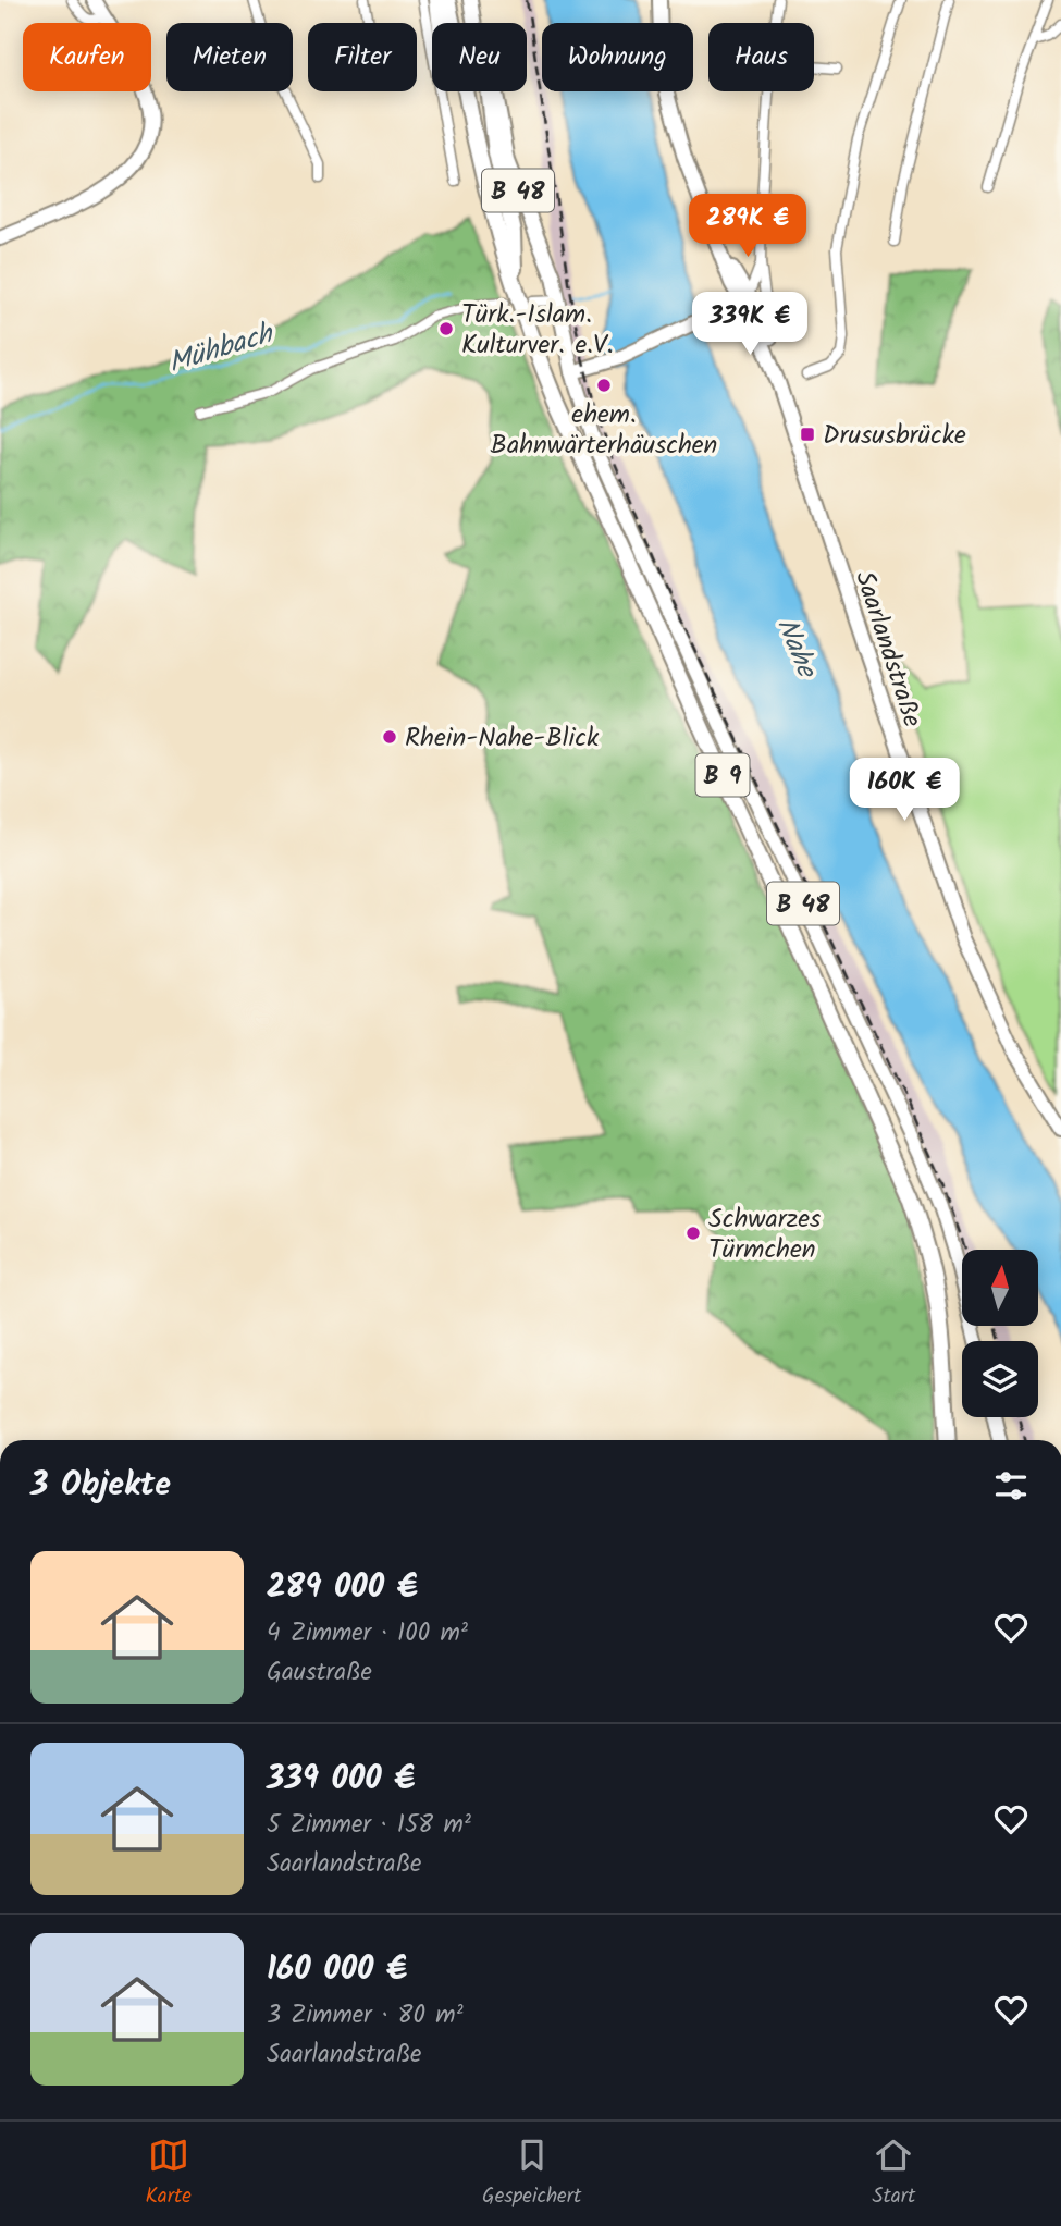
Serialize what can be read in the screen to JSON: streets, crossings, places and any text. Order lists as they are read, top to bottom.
{
  "streets": {
    "highway": ["B 9"],
    "main road": ["B 48", "Saarlandstraße"]
  },
  "water": ["Mühbach", "Nahe"],
  "places": {
    "other": [
      "Türk.-Islam. Kulturver. e.V.",
      "ehem. Bahnwärterhäuschen",
      "Rhein-Nahe-Blick",
      "Schwarzes Türmchen"
    ],
    "transit": ["Drususbrücke"]
  },
  "north": "top",
  "page": {
    "chip": [
      "Kaufen",
      "Mieten",
      "Filter",
      "Neu",
      "Wohnung",
      "Haus"
    ],
    "price": ["289K €", "339K €", "160K €"],
    "heading": "3 Objekte",
    "list": [
      {
        "name": "289 000 €",
        "note": "4 Zimmer · 100 m² · Gaustraße"
      },
      {
        "name": "339 000 €",
        "note": "5 Zimmer · 158 m² · Saarlandstraße"
      },
      {
        "name": "160 000 €",
        "note": "3 Zimmer · 80 m² · Saarlandstraße"
      }
    ],
    "tabs": ["Karte", "Gespeichert", "Start"]
  }
}
